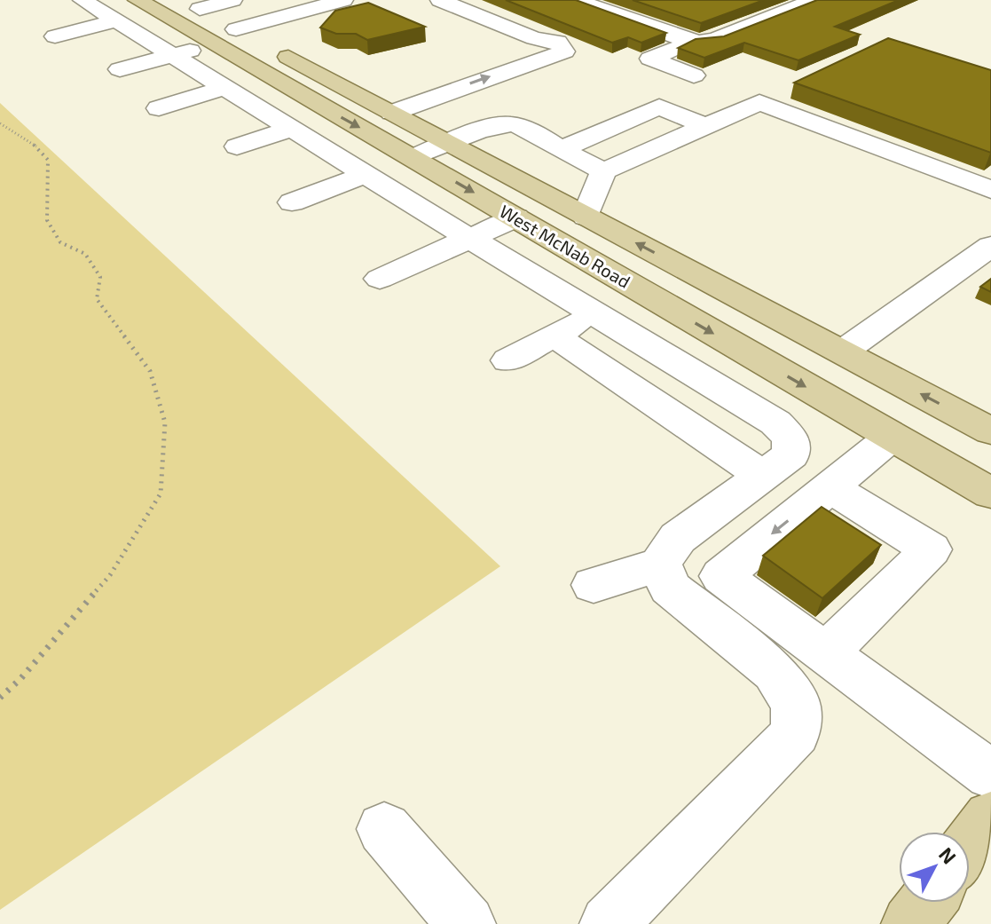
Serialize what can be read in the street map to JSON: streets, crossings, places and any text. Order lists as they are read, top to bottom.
{
  "streets": {
    "main road": ["West McNab Road"]
  },
  "north": "top right"
}
